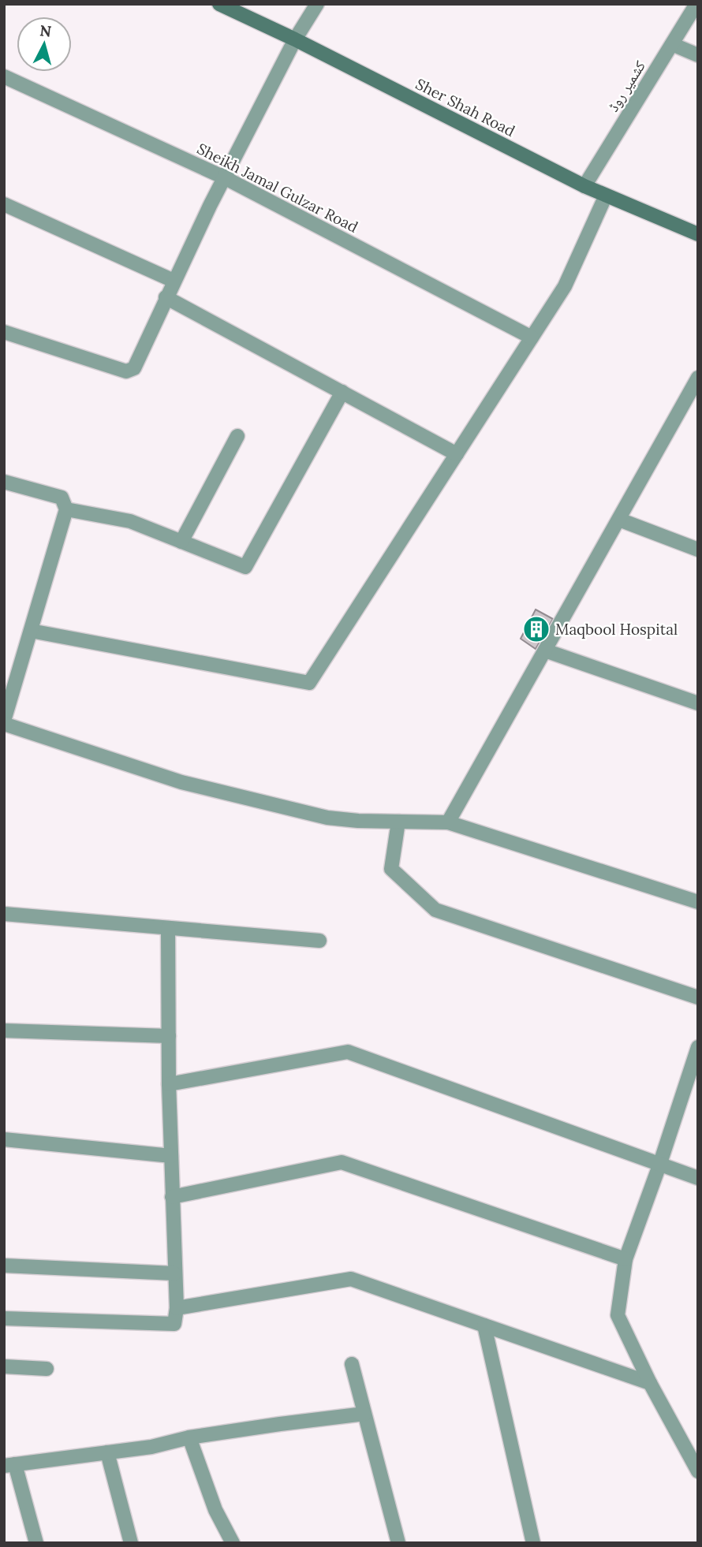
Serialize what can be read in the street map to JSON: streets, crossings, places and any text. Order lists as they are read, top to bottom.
{
  "streets": {
    "main road": ["Sher Shah Road"],
    "street": ["کشمیر روڈ", "Sheikh Jamal Gulzar Road"]
  },
  "crossings": [
    ["کشمیر روڈ", "Sher Shah Road"]
  ],
  "places": {
    "building": ["Maqbool Hospital"]
  },
  "north": "top"
}
